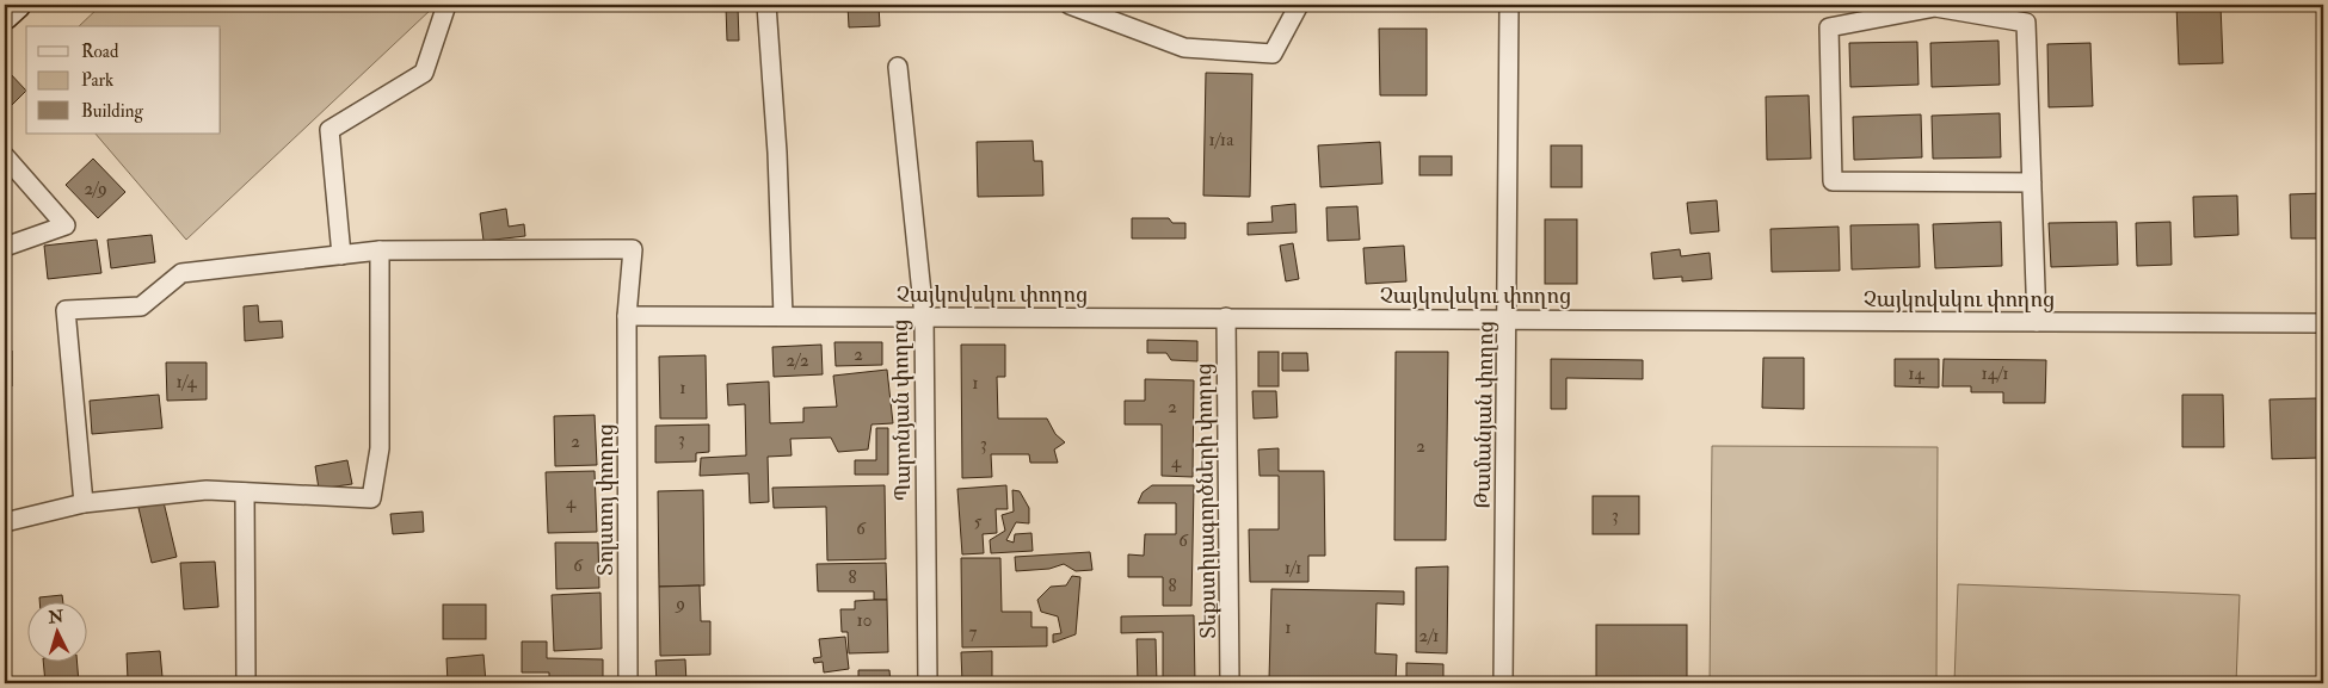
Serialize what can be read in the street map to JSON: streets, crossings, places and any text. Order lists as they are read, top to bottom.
{
  "streets": {
    "street": [
      "Չայկովսկու փողոց",
      "Պարոնյան փողոց",
      "Թամանյան փողոց",
      "Տոլստոյ փողոց",
      "Տեքստիլագործների փողոց"
    ]
  },
  "crossings": [
    ["Չայկովսկու փողոց", "Պարոնյան փողոց"],
    ["Չայկովսկու փողոց", "Թամանյան փողոց"],
    ["Չայկովսկու փողոց", "Տոլստոյ փողոց"],
    ["Չայկովսկու փողոց", "Տեքստիլագործների փողոց"]
  ],
  "house_numbers": [
    "1/1a",
    "2/9",
    "2",
    "2/2",
    "14",
    "14/1",
    "1/4",
    "1",
    "1",
    "2",
    "3",
    "2",
    "3",
    "2",
    "4",
    "4",
    "3",
    "5",
    "6",
    "6",
    "6",
    "1/1",
    "8",
    "8",
    "9",
    "10",
    "1",
    "7",
    "2/1"
  ],
  "legend": ["Road", "Park", "Building"],
  "north": "top"
}
